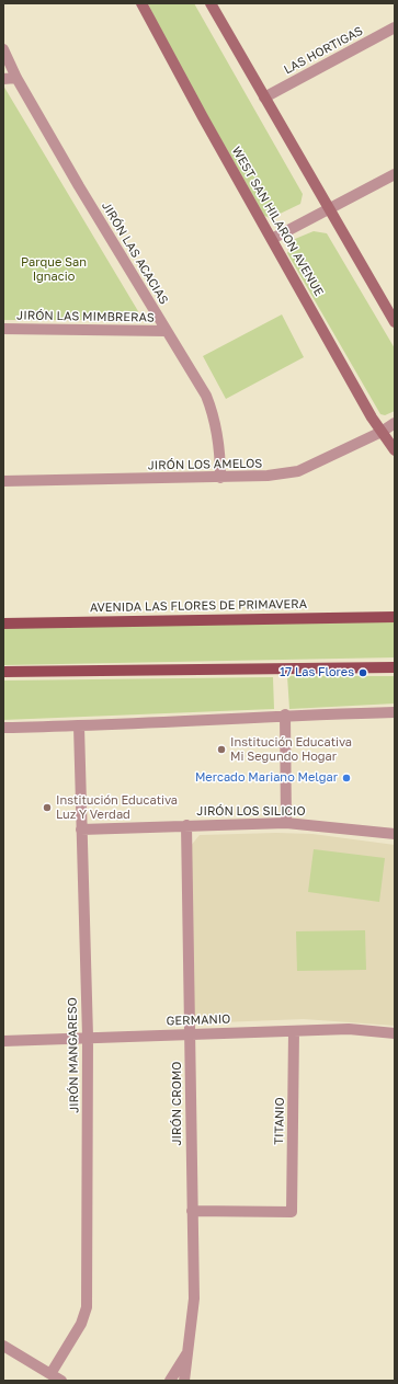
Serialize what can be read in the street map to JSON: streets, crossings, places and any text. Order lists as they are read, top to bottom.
{
  "streets": {
    "main road": ["AVENIDA LAS FLORES DE PRIMAVERA"],
    "street": [
      "LAS HORTIGAS",
      "WEST SAN HILARON AVENUE",
      "JIRÓN LAS ACACIAS",
      "JIRÓN LAS MIMBRERAS",
      "JIRÓN LOS AMELOS",
      "JIRÓN LOS SILICIO",
      "GERMANIO",
      "JIRÓN MANGARESO",
      "JIRÓN CROMO",
      "TITANIO"
    ]
  },
  "crossings": [
    ["WEST SAN HILARON AVENUE", "JIRÓN LOS AMELOS"],
    ["JIRÓN LAS ACACIAS", "JIRÓN LAS MIMBRERAS"],
    ["JIRÓN LAS ACACIAS", "JIRÓN LOS AMELOS"],
    ["JIRÓN LOS SILICIO", "JIRÓN MANGARESO"],
    ["JIRÓN LOS SILICIO", "JIRÓN CROMO"],
    ["GERMANIO", "JIRÓN MANGARESO"],
    ["GERMANIO", "JIRÓN CROMO"],
    ["GERMANIO", "TITANIO"],
    ["JIRÓN CROMO", "TITANIO"]
  ],
  "parks": ["Parque San Ignacio"],
  "places": [
    "17 Las Flores",
    "Institución Educativa Mi Segundo Hogar",
    "Mercado Mariano Melgar",
    "Institución Educativa Luz Y Verdad"
  ]
}
